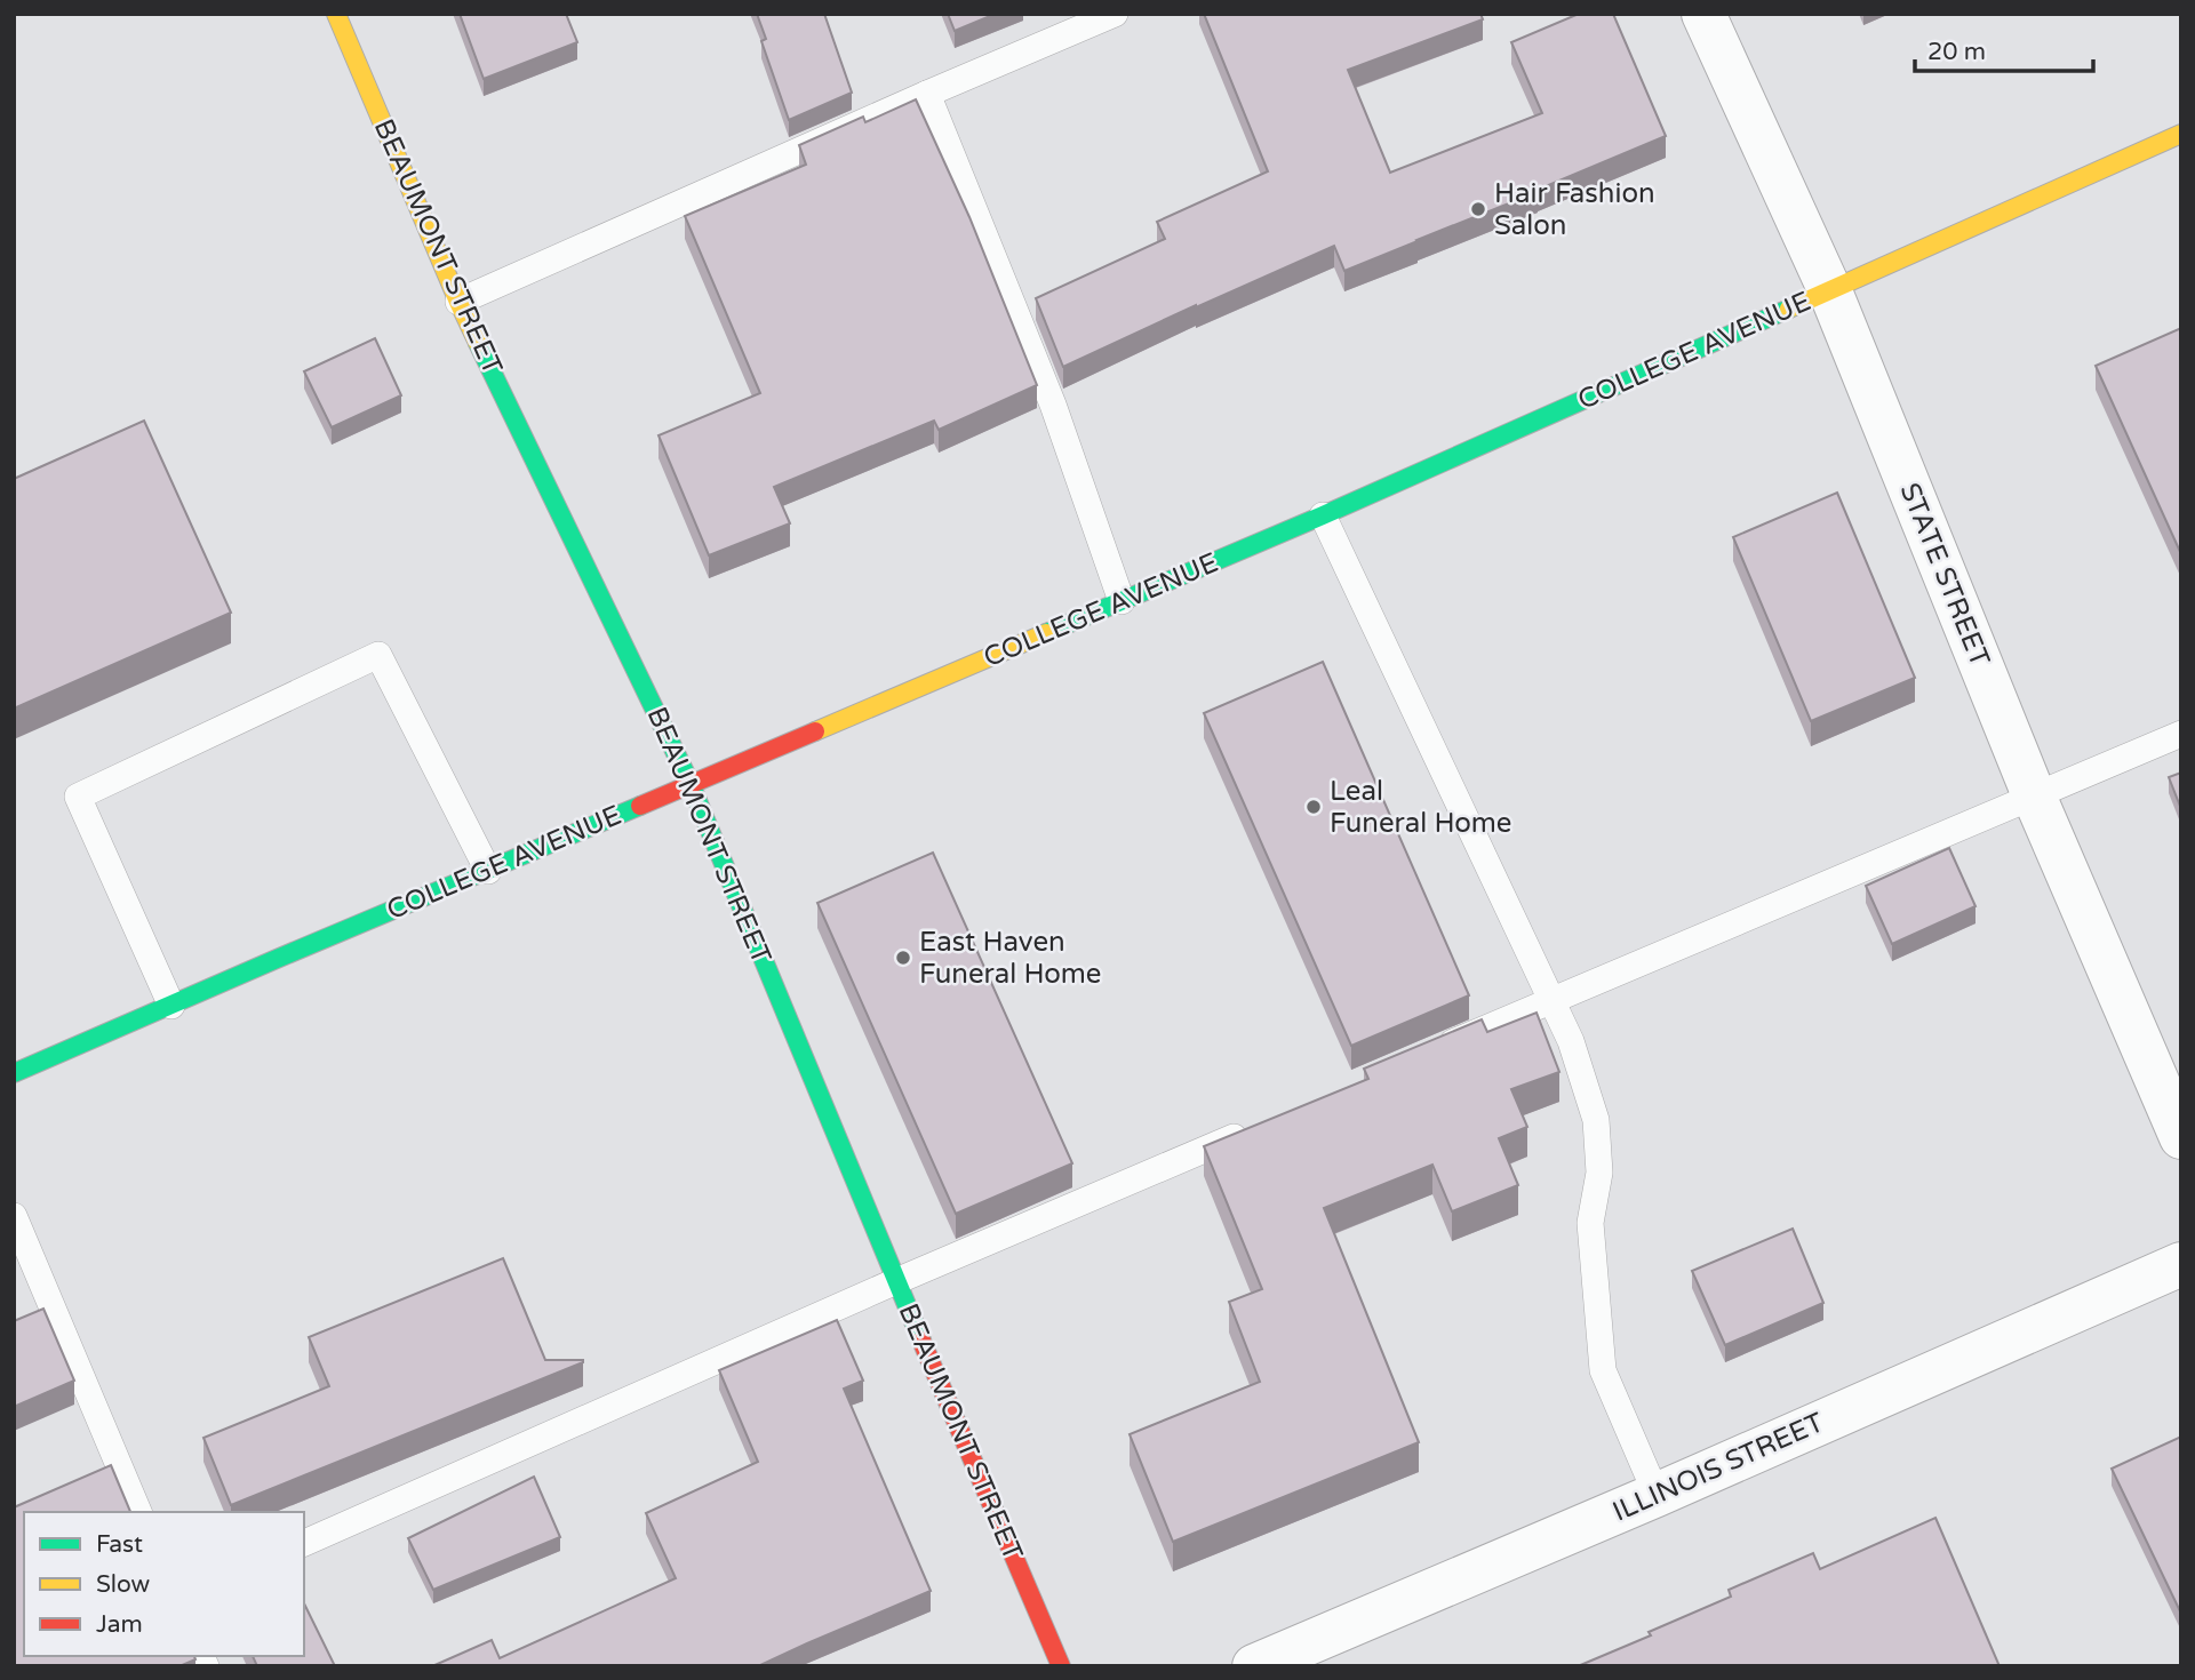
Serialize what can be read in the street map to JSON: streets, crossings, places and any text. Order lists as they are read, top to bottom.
{
  "streets": {
    "main road": ["BEAUMONT STREET", "COLLEGE AVENUE"],
    "street": ["STATE STREET", "ILLINOIS STREET"]
  },
  "crossings": [
    ["BEAUMONT STREET", "COLLEGE AVENUE"],
    ["COLLEGE AVENUE", "STATE STREET"]
  ],
  "places": ["Hair Fashion Salon", "Leal Funeral Home", "East Haven Funeral Home"],
  "legend": ["Fast", "Slow", "Jam"],
  "scale_bar": "20 m"
}
